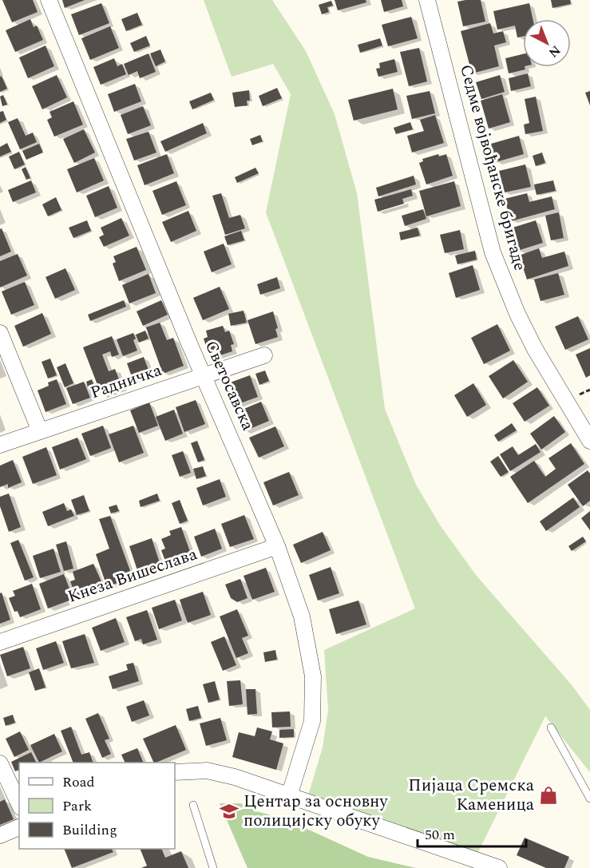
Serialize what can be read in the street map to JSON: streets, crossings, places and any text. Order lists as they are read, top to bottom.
{
  "streets": {
    "street": [
      "Седме војвођанске бригаде",
      "Радничка",
      "Светосавска",
      "Кнеза Вишеслава"
    ]
  },
  "crossings": [
    ["Радничка", "Светосавска"],
    ["Светосавска", "Кнеза Вишеслава"]
  ],
  "places": {
    "shop": ["Пијаца Сремска Каменица"],
    "school or university": ["Центар за основну полицијску обуку"]
  },
  "legend": ["Road", "Park", "Building"],
  "scale_bar": "50 m",
  "north": "bottom right"
}
